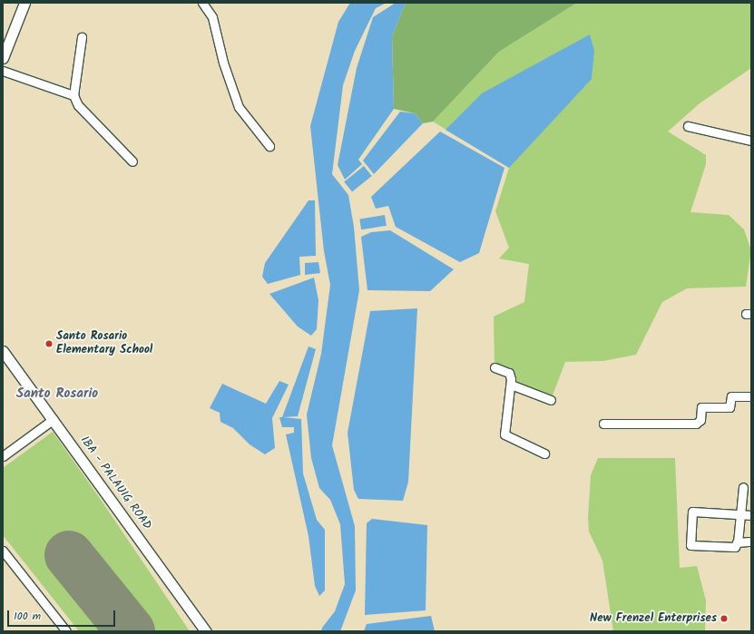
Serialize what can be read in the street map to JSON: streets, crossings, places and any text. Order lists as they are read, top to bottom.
{
  "streets": {
    "main road": ["IBA - PALAUIG ROAD"]
  },
  "districts": ["Santo Rosario"],
  "places": ["Santo Rosario Elementary School", "New Frenzel Enterprises"],
  "scale_bar": "100 m"
}
